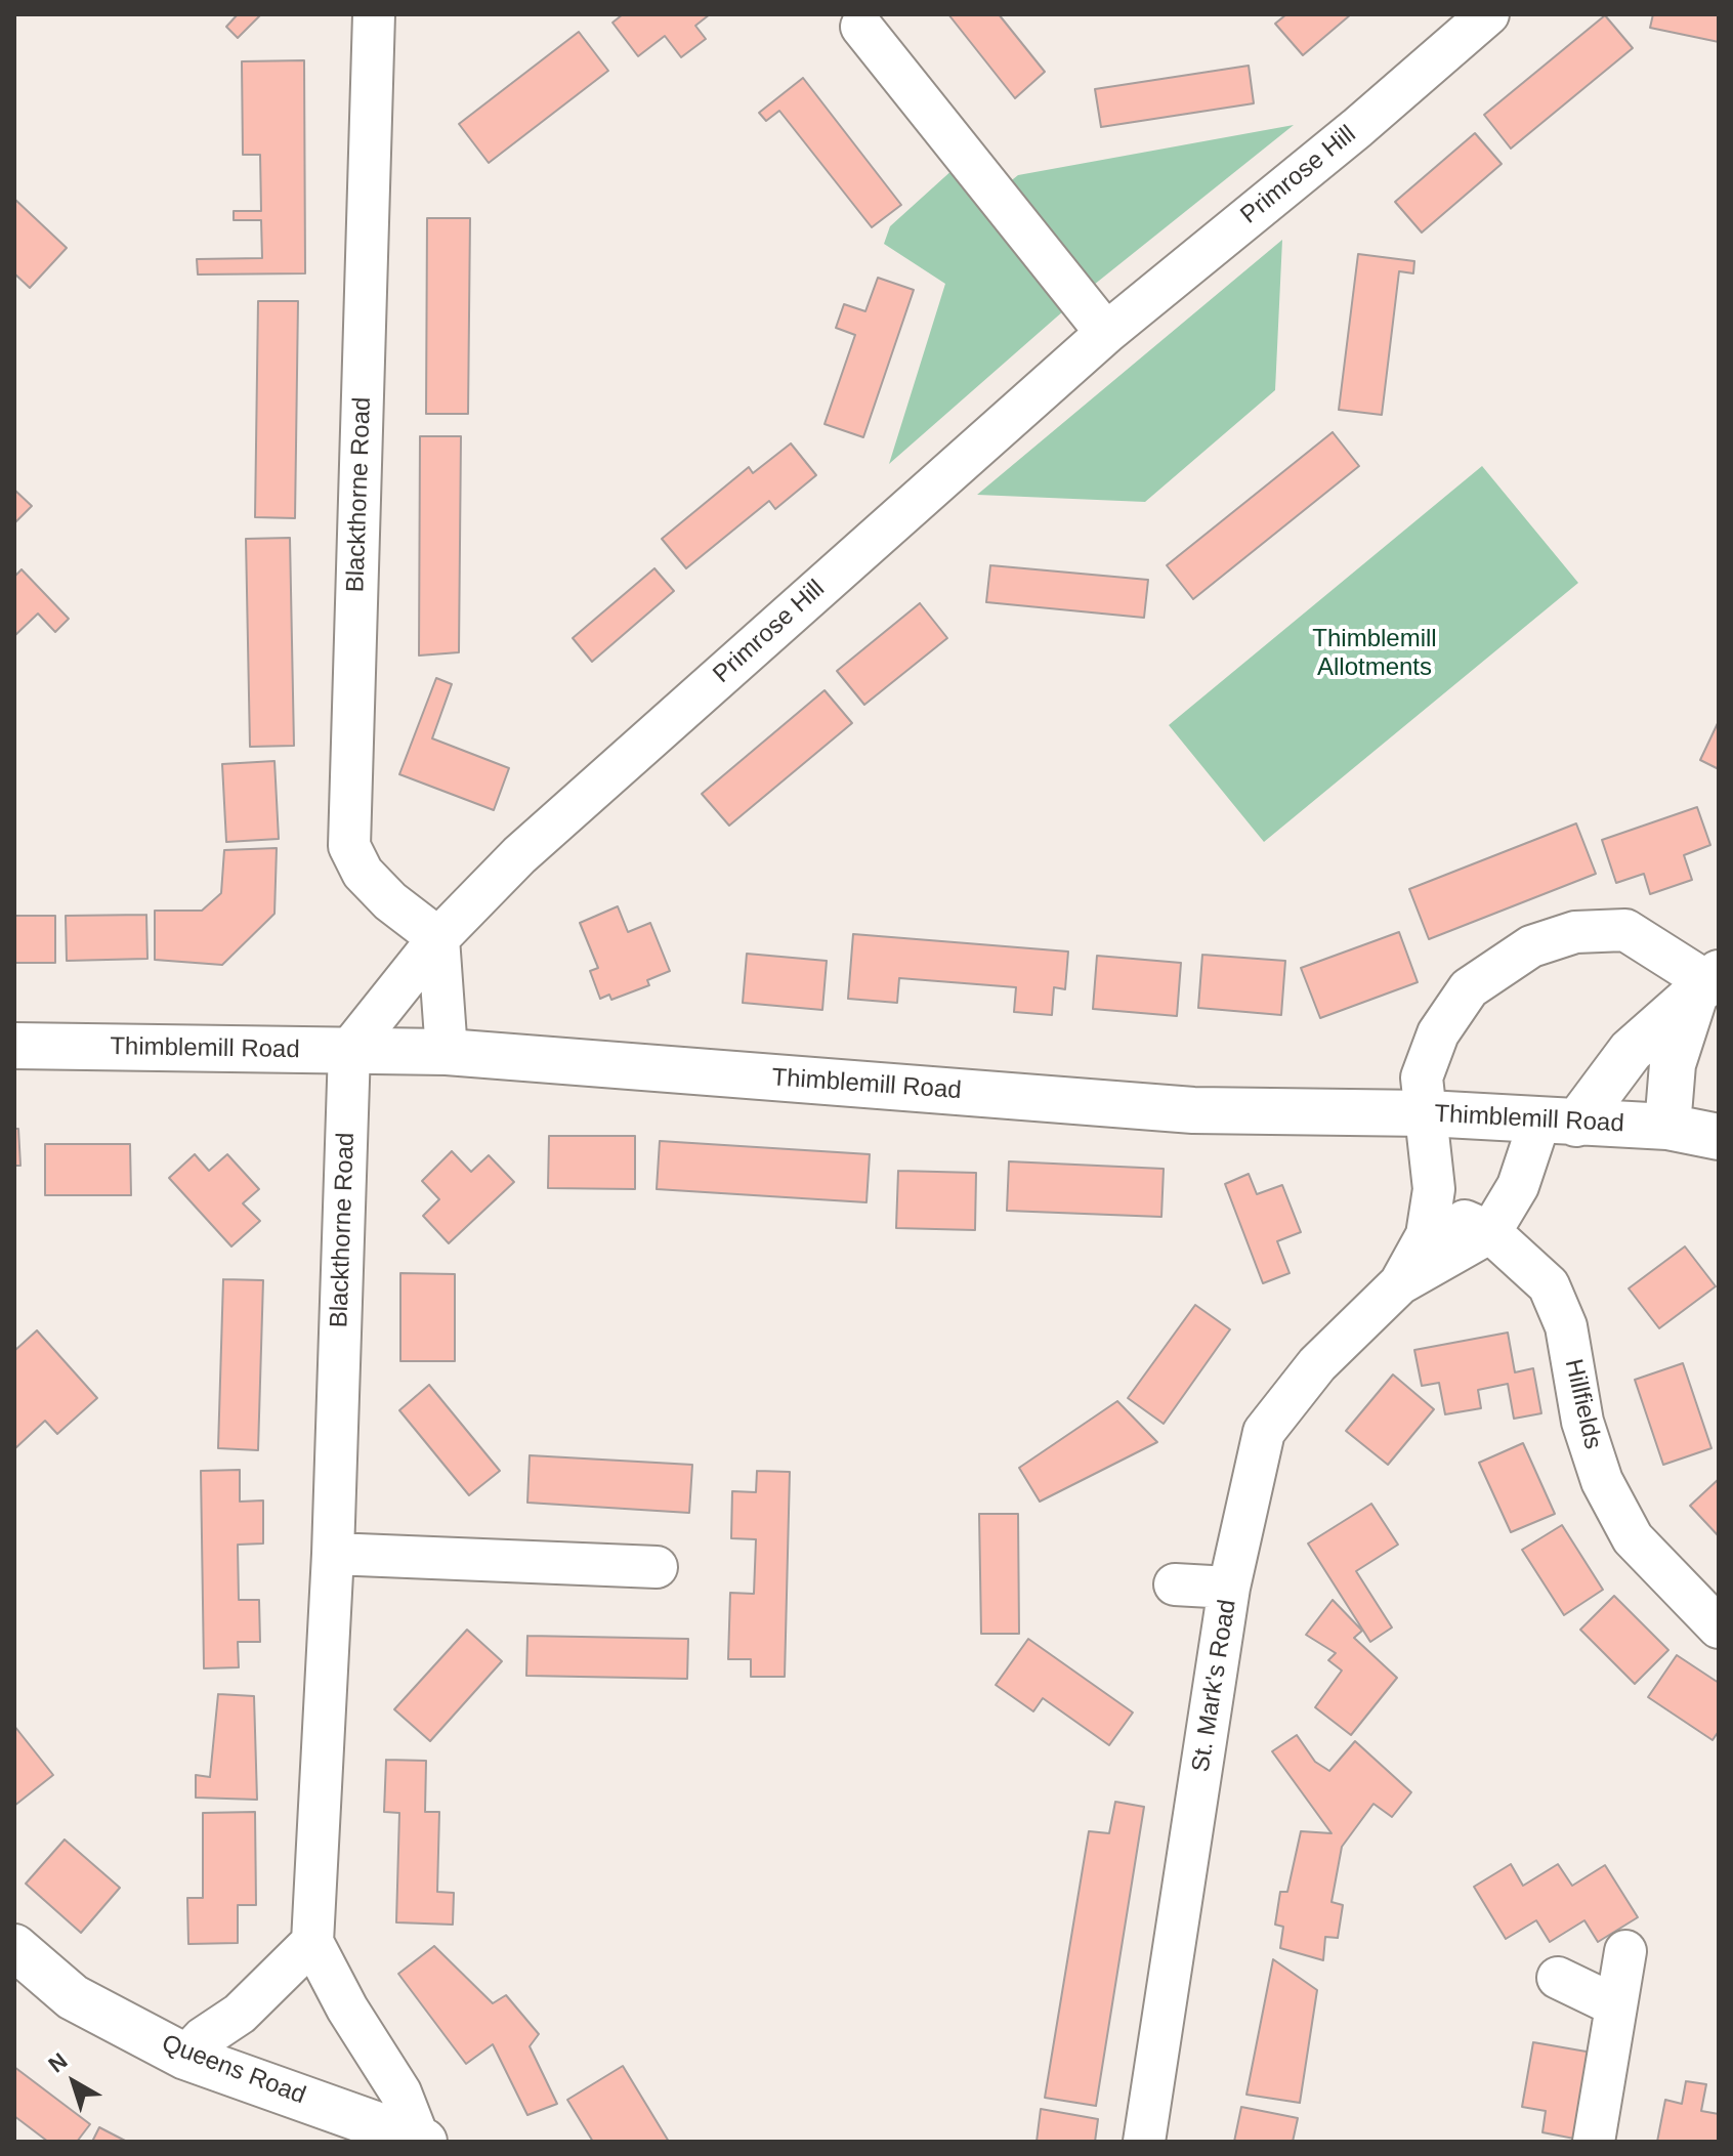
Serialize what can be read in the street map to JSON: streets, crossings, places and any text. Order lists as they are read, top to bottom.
{
  "streets": {
    "main road": ["Thimblemill Road", "Queens Road"],
    "street": [
      "Primrose Hill",
      "Blackthorne Road",
      "Hillfields",
      "St. Mark's Road"
    ]
  },
  "crossings": [
    ["Primrose Hill", "Blackthorne Road"],
    ["Blackthorne Road", "Thimblemill Road"],
    ["Thimblemill Road", "St. Mark's Road"],
    ["Hillfields", "St. Mark's Road"]
  ],
  "parks": ["Thimblemill Allotments"],
  "north": "top left"
}
